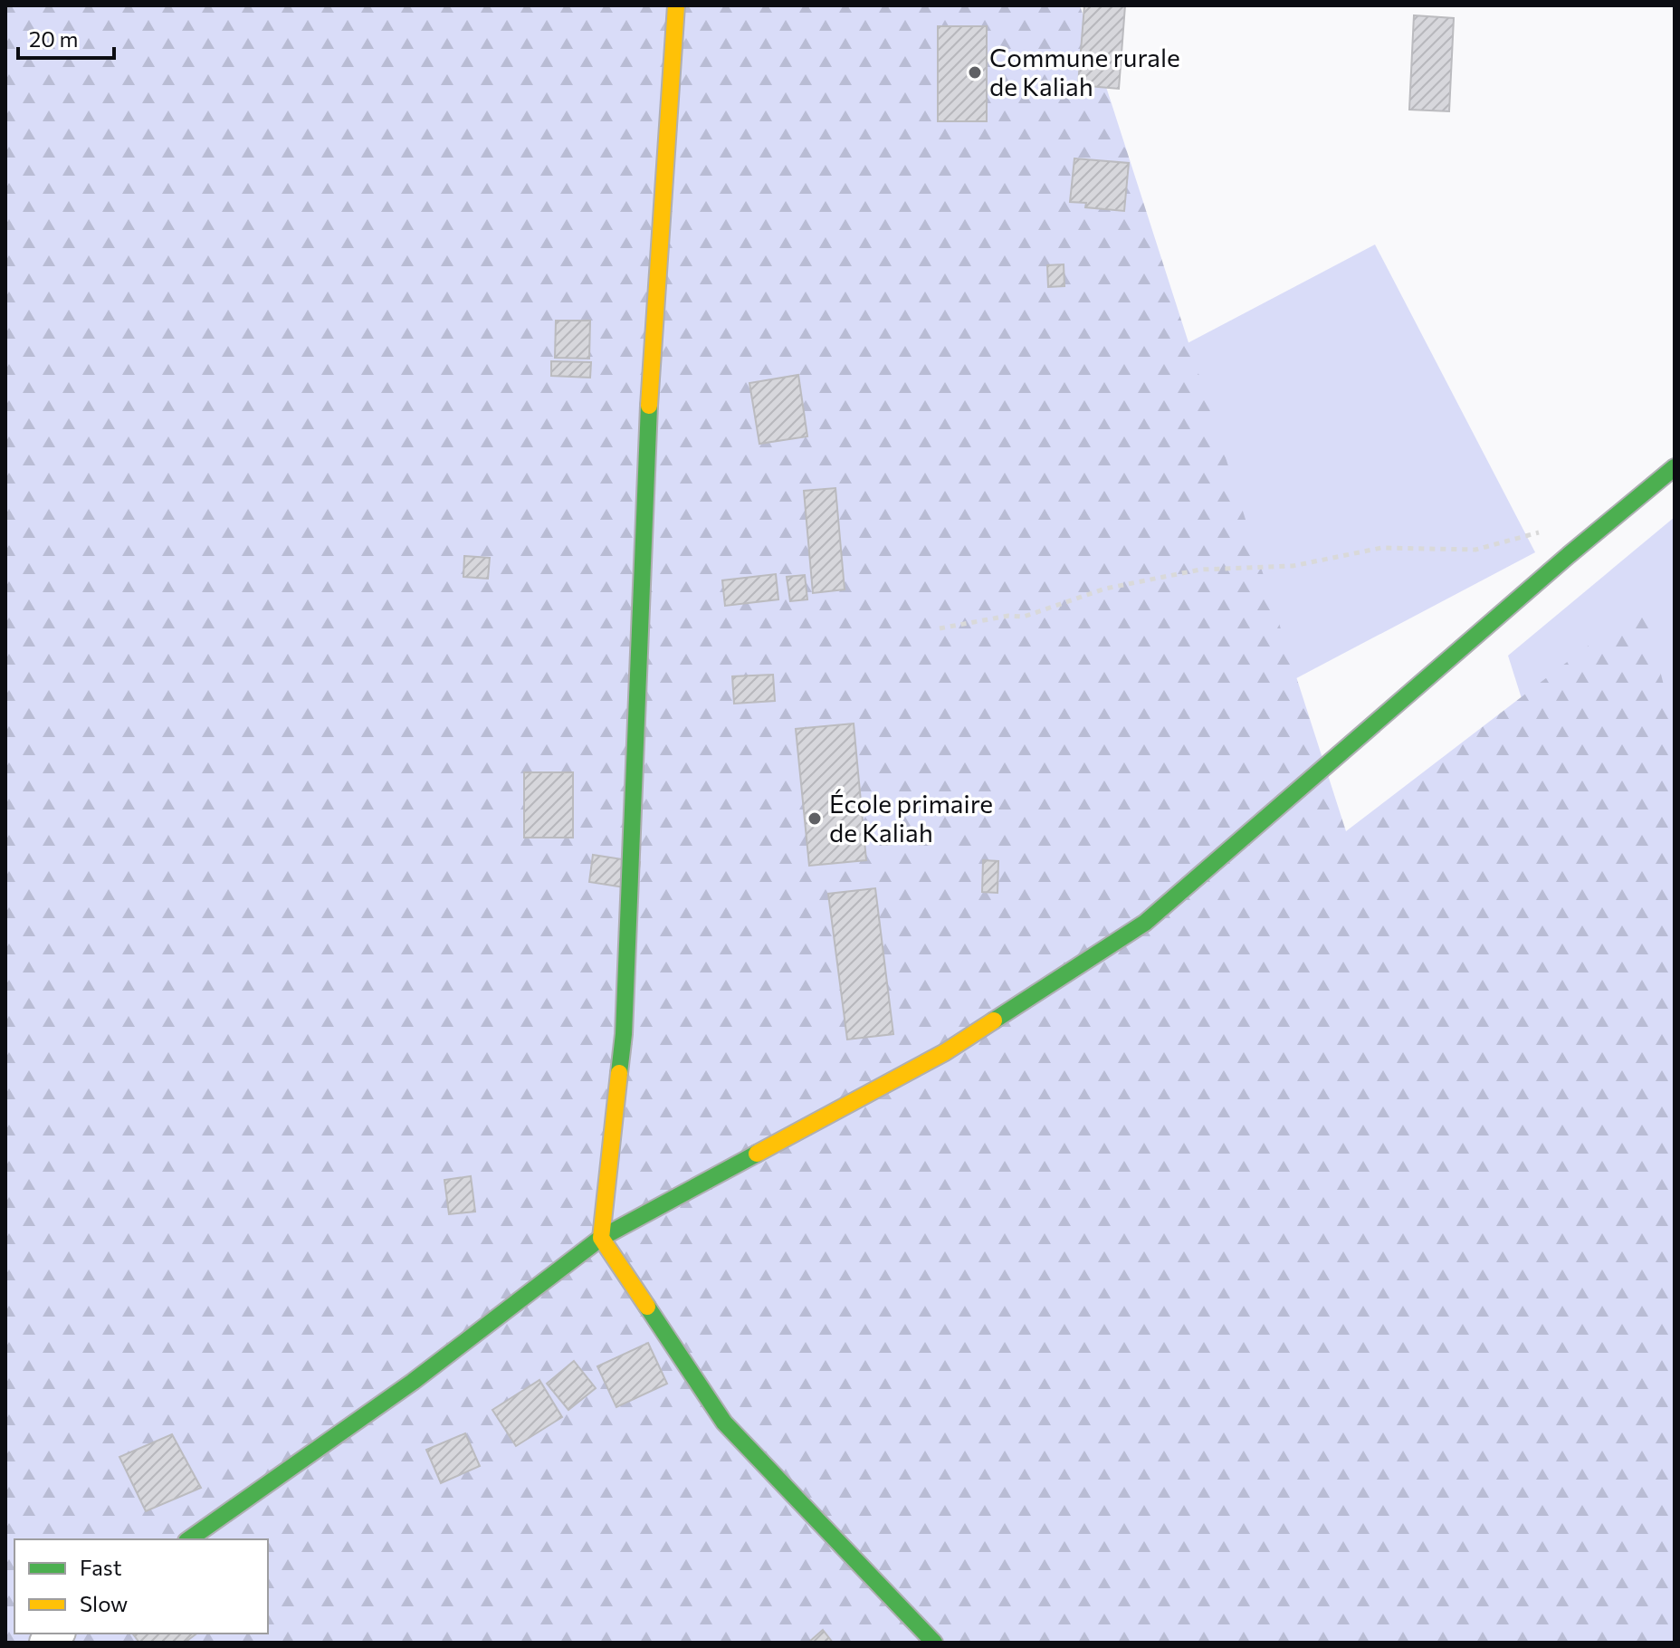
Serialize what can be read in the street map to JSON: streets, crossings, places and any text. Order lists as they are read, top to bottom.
{
  "places": ["Commune rurale de Kaliah", "École primaire de Kaliah"],
  "legend": ["Fast", "Slow"],
  "scale_bar": "20 m"
}
